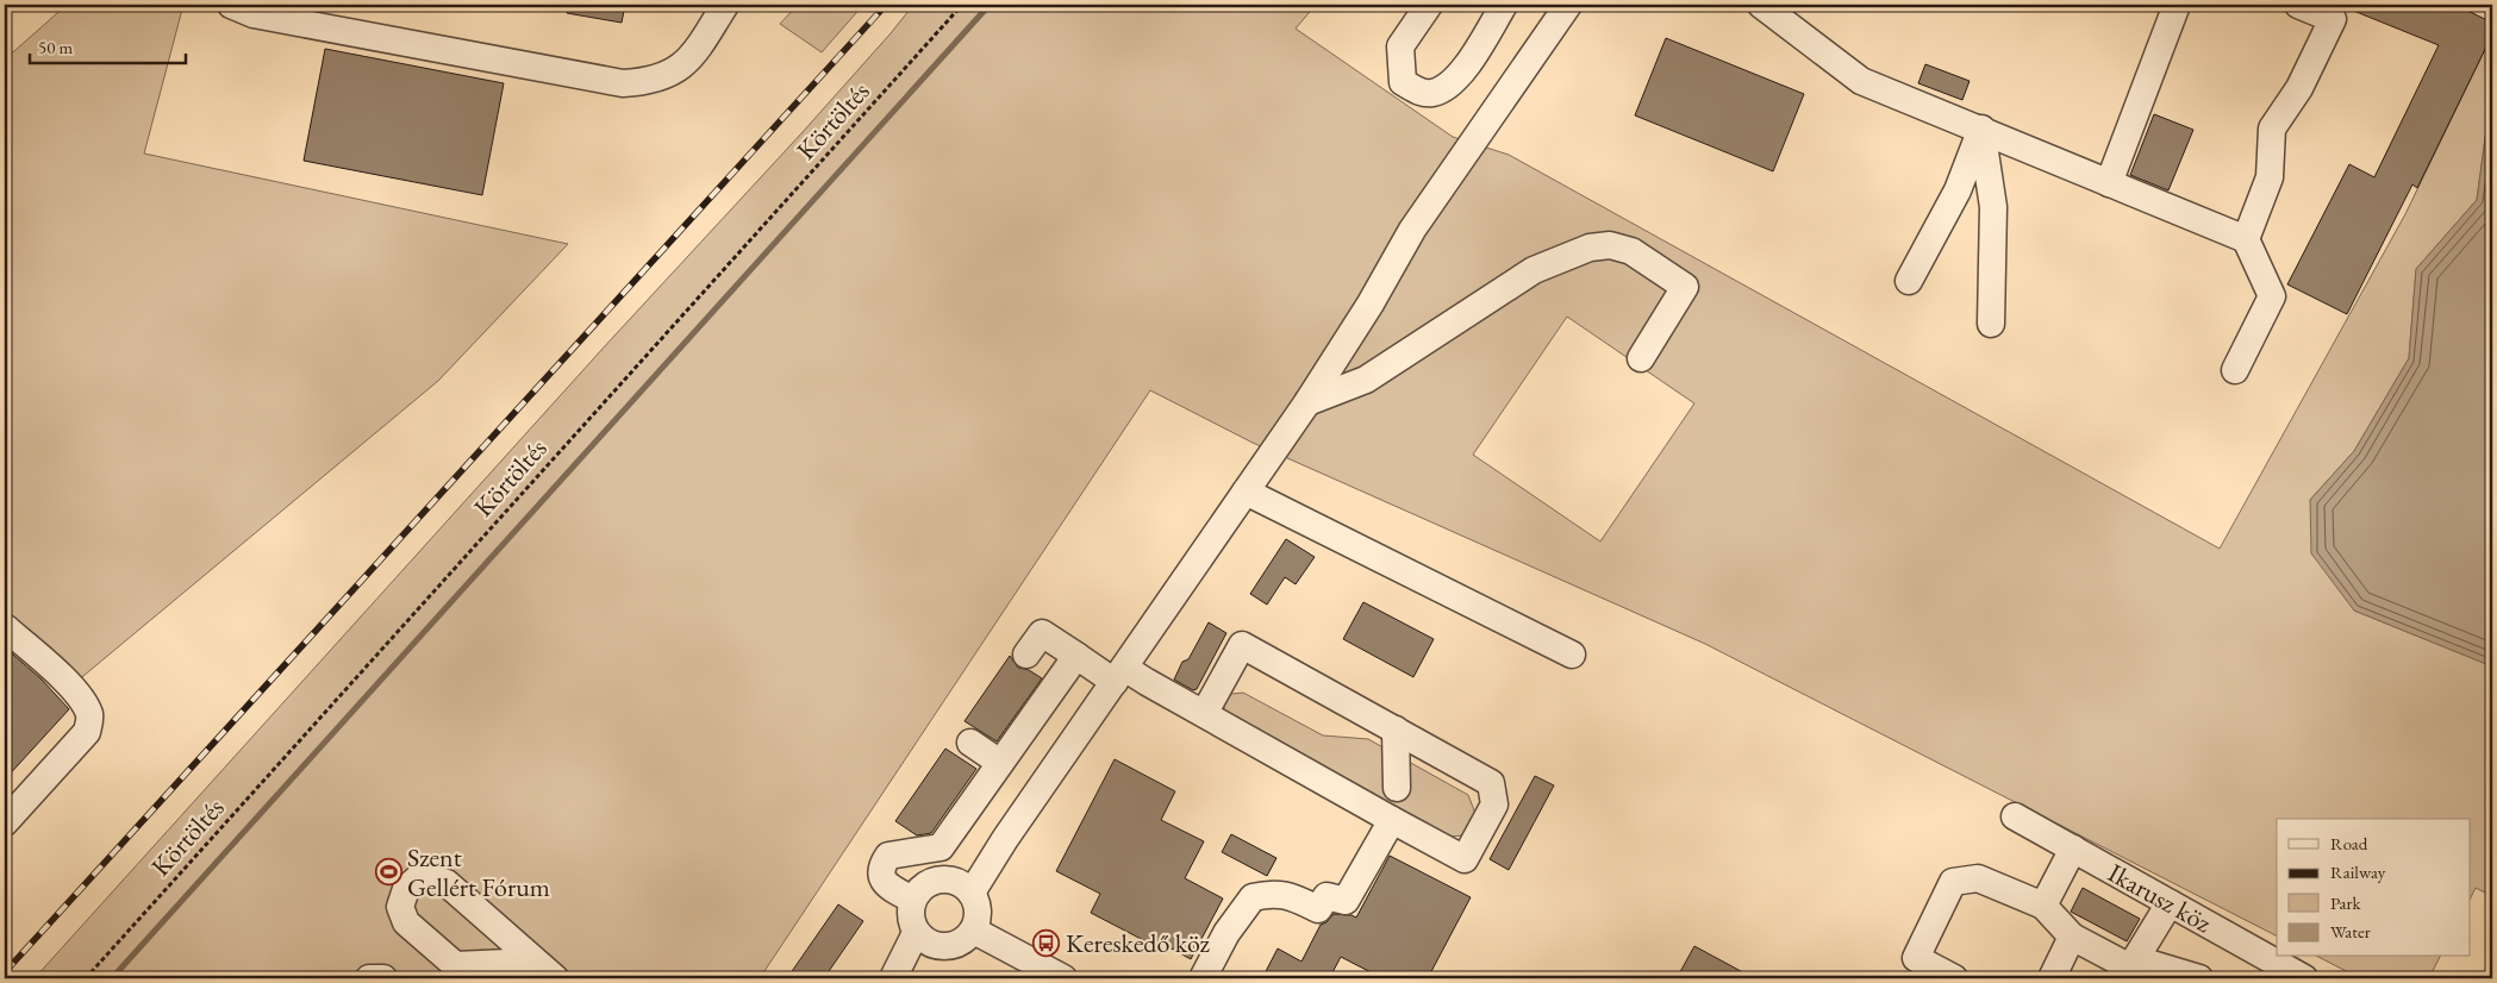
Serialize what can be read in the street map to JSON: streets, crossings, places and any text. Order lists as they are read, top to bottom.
{
  "streets": {
    "street": ["Ikarusz köz"],
    "path": ["Körtöltés"]
  },
  "places": {
    "sports": ["Szent Gellért Fórum"],
    "bus stop": ["Kereskedő köz"]
  },
  "legend": [
    "Road",
    "Railway",
    "Park",
    "Water"
  ],
  "scale_bar": "50 m"
}
